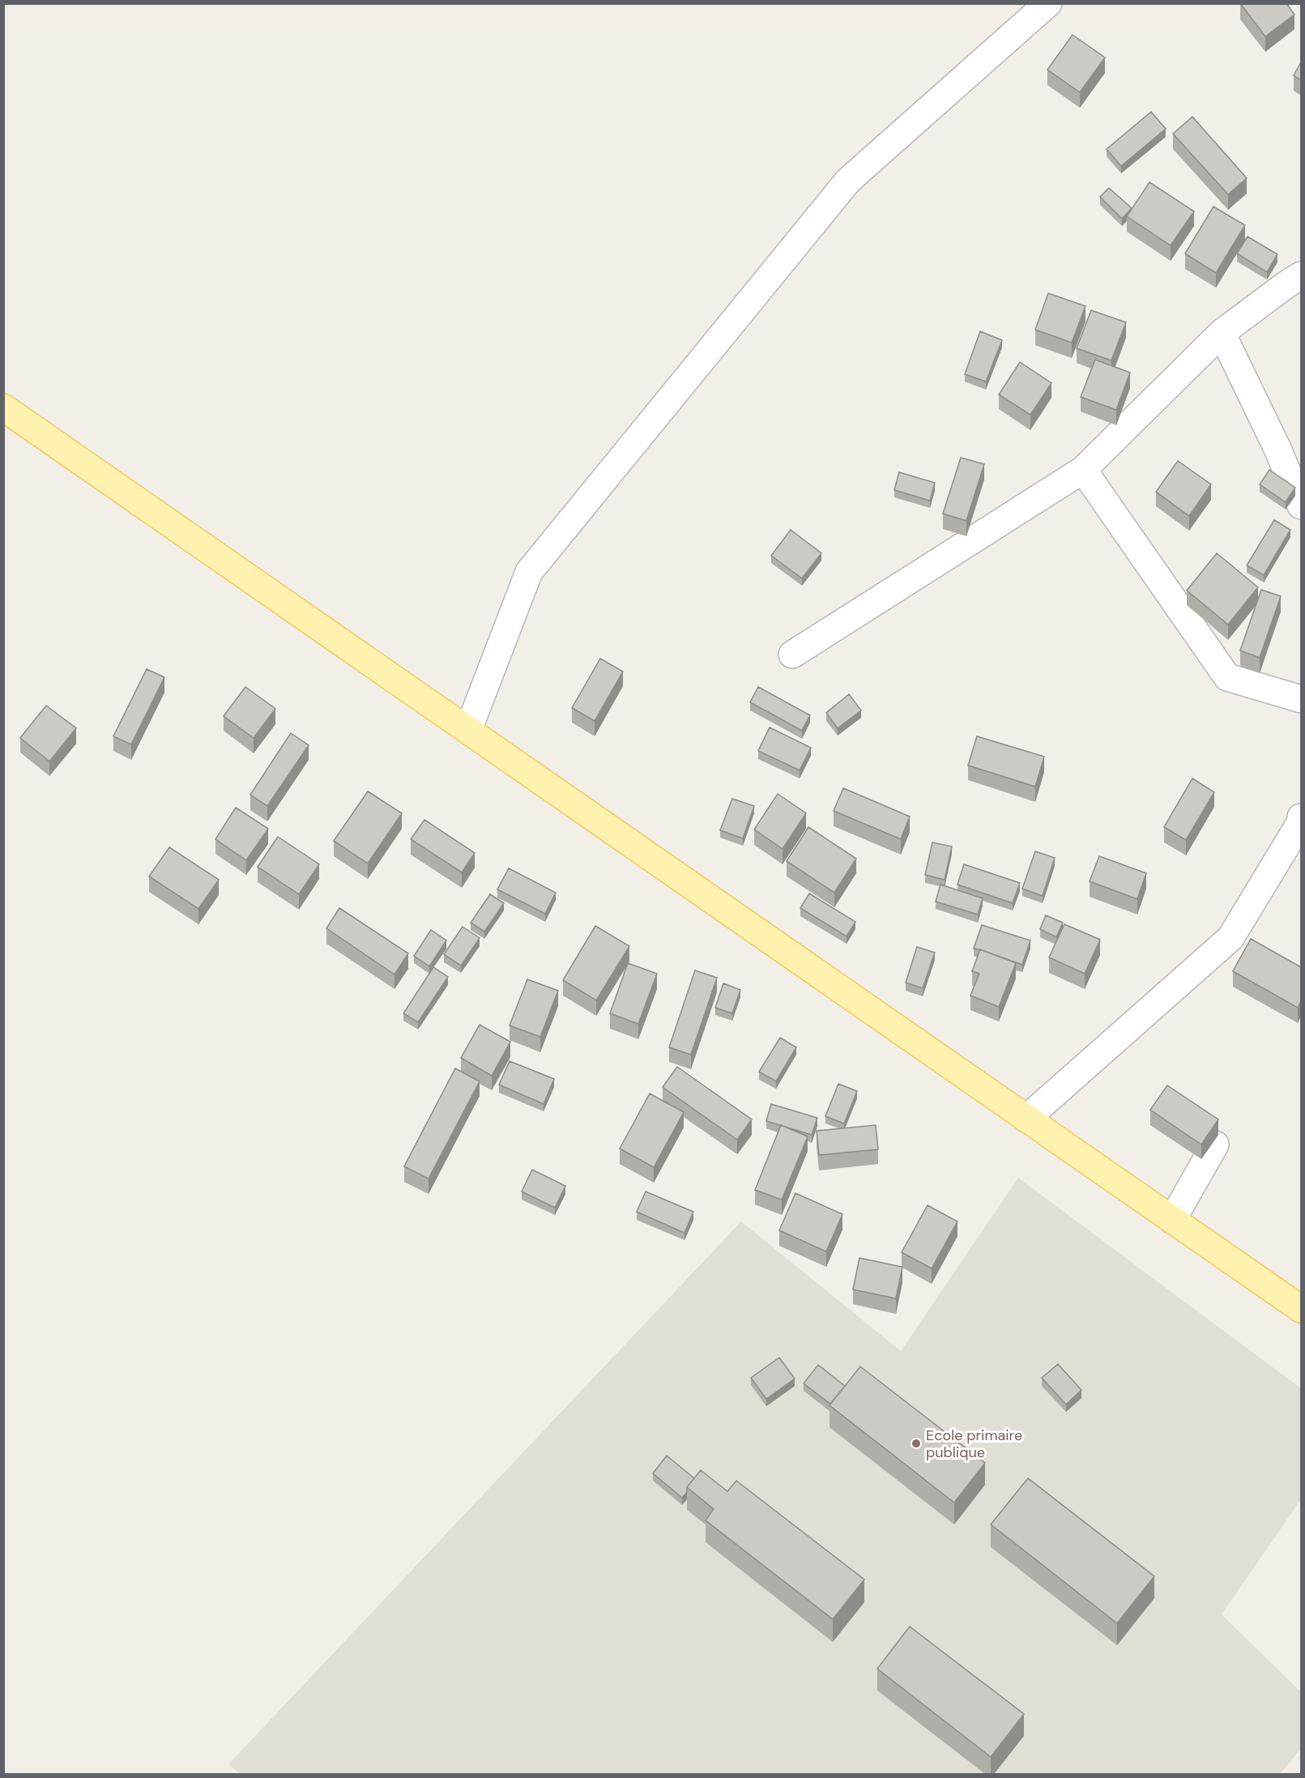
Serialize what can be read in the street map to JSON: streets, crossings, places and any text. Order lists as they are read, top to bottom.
{
  "places": ["Ecole primaire publique"]
}
